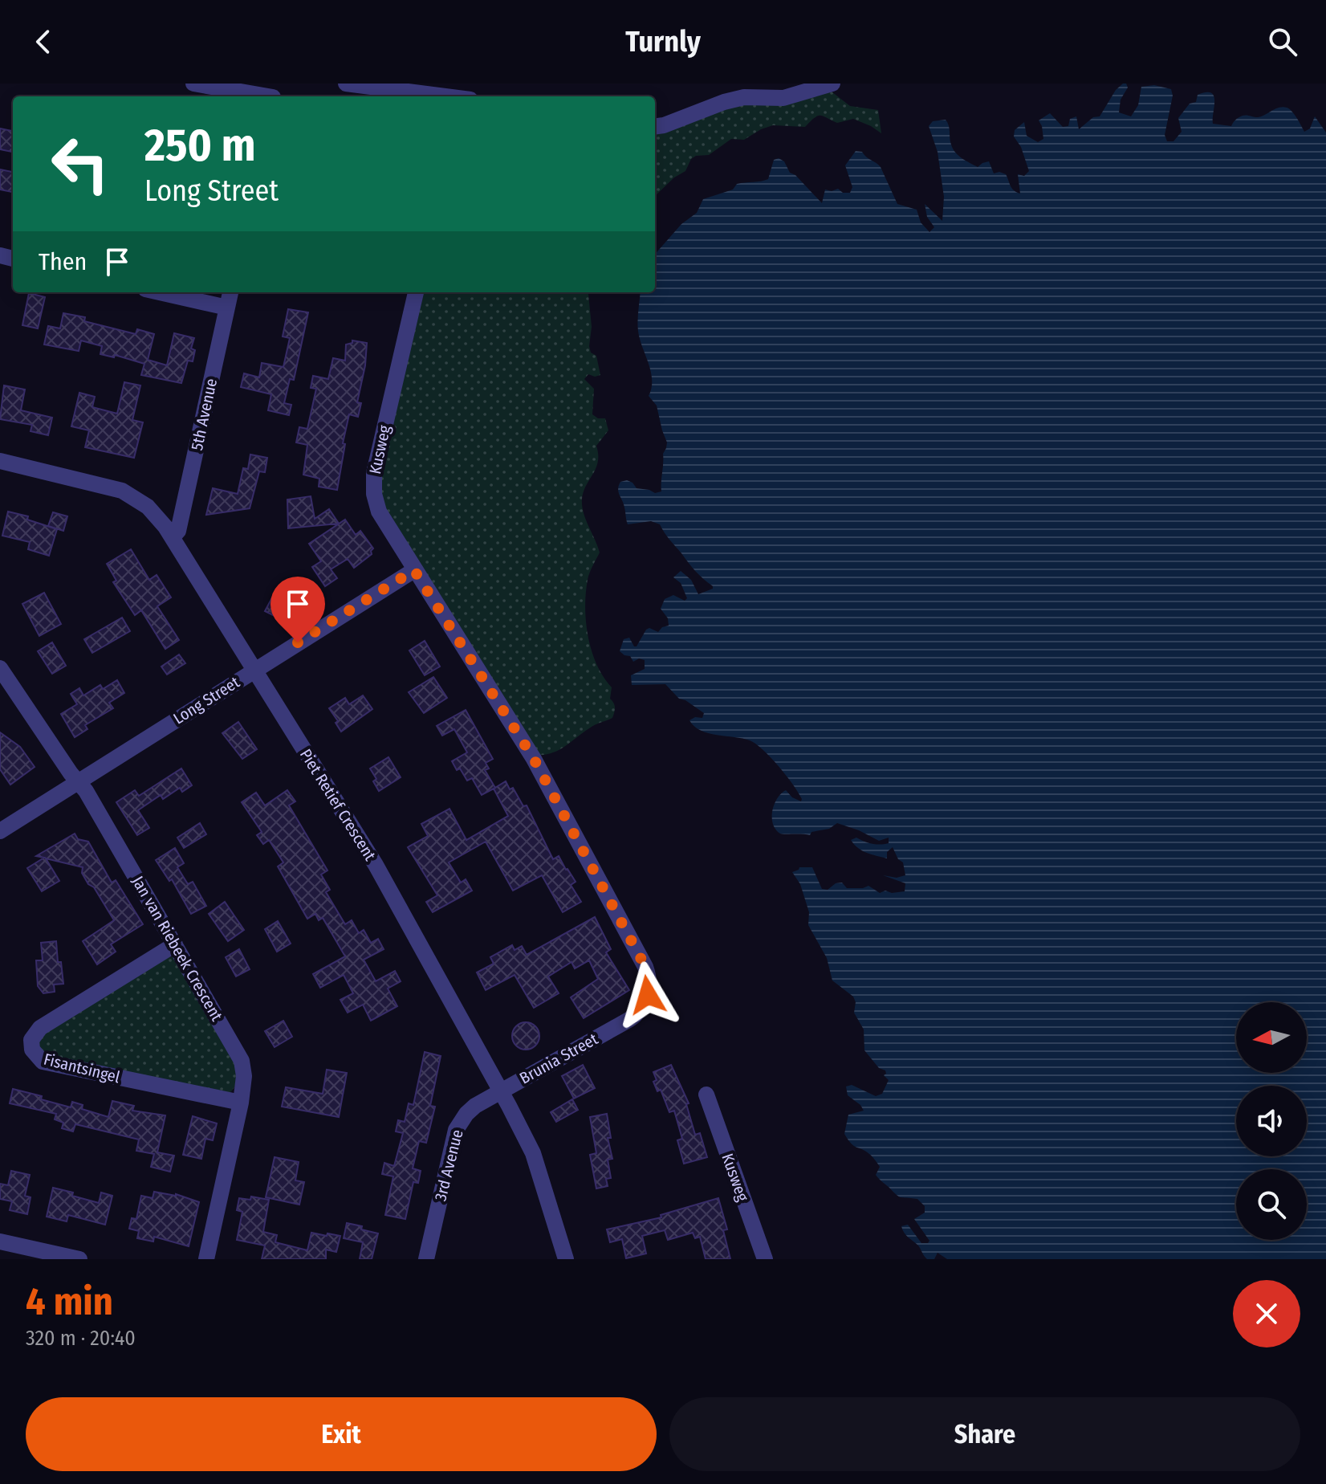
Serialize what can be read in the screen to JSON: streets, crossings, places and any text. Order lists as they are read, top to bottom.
{
  "streets": {
    "street": [
      "5th Avenue",
      "Kusweg",
      "Long Street",
      "Piet Retief Crescent",
      "Jan van Riebeek Crescent",
      "Brunia Street",
      "Fisantsingel",
      "3rd Avenue"
    ]
  },
  "crossings": [
    ["5th Avenue", "Piet Retief Crescent"],
    ["Kusweg", "Long Street"],
    ["Kusweg", "Brunia Street"],
    ["Long Street", "Piet Retief Crescent"],
    ["Long Street", "Jan van Riebeek Crescent"],
    ["Piet Retief Crescent", "Brunia Street"],
    ["Piet Retief Crescent", "3rd Avenue"],
    ["Jan van Riebeek Crescent", "Fisantsingel"],
    ["Brunia Street", "3rd Avenue"]
  ],
  "north": "left",
  "page": {
    "header": "Turnly",
    "turn": ["250 m", "Long Street"],
    "then": "Then",
    "heading": ["4 min", "320 m · 20:40"],
    "buttons": ["Exit", "Share"]
  }
}
